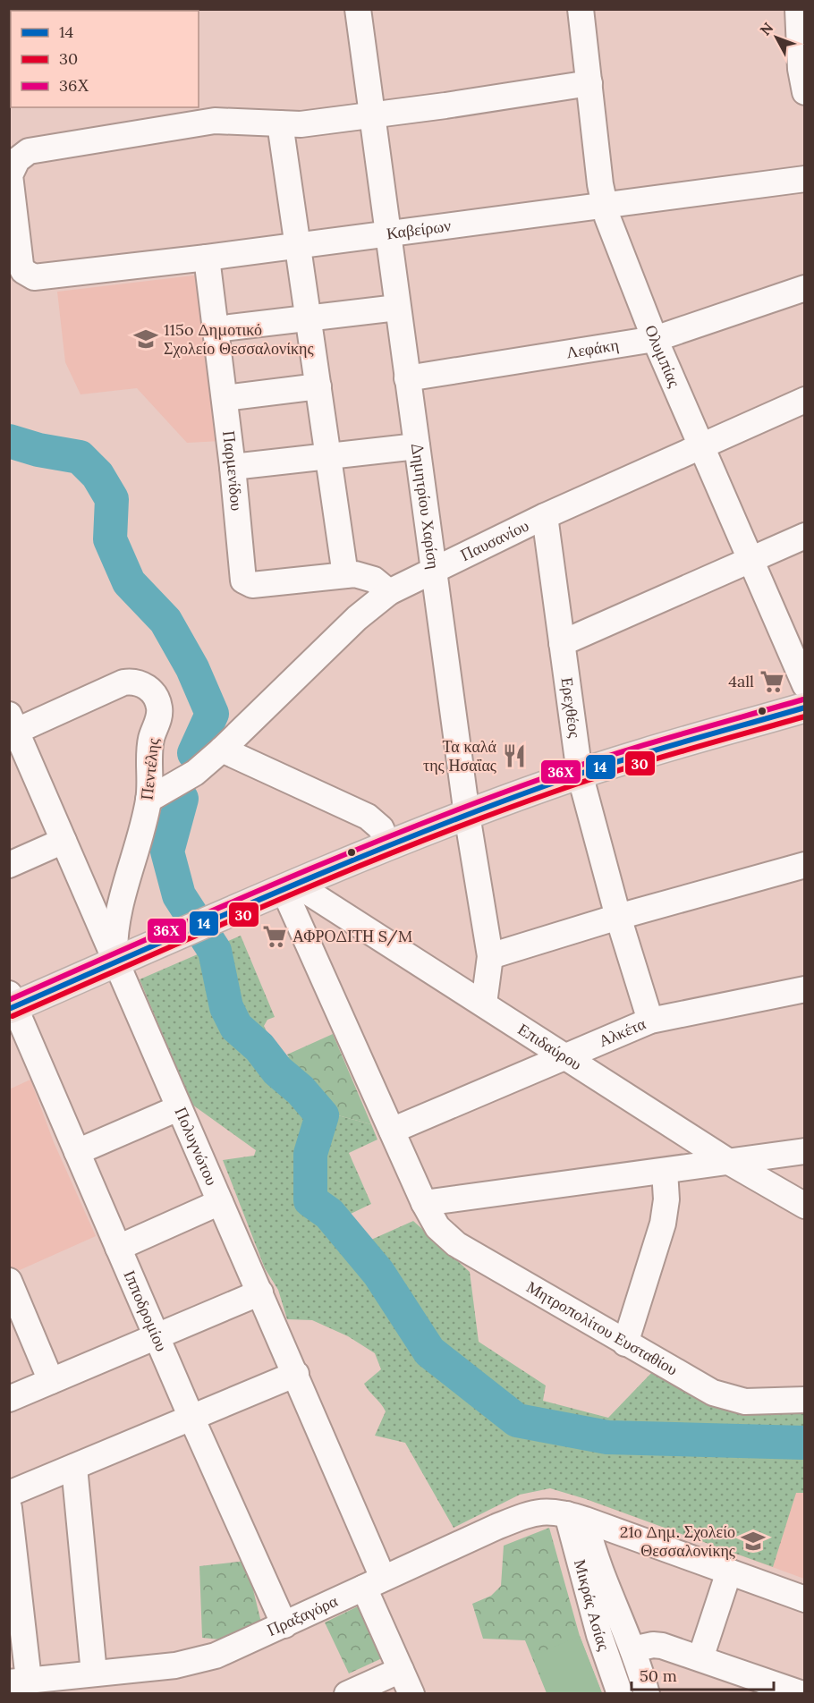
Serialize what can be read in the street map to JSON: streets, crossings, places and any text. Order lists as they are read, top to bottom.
{
  "streets": {
    "street": [
      "Καβείρων",
      "Λεφάκη",
      "Ολυμπίας",
      "Παρμενίδου",
      "Δημητρίου Χαρίση",
      "Παυσανίου",
      "Ερεχθέος",
      "Πεντέλης",
      "Αλκέτα",
      "Επιδαύρου",
      "Πολυγνώτου",
      "Ιπποδρομίου",
      "Μητροπολίτου Ευσταθίου",
      "Μικράς Ασίας",
      "Πραξαγόρα"
    ]
  },
  "crossings": [
    ["Καβείρων", "Ολυμπίας"],
    ["Καβείρων", "Παρμενίδου"],
    ["Καβείρων", "Δημητρίου Χαρίση"],
    ["Λεφάκη", "Ολυμπίας"],
    ["Λεφάκη", "Δημητρίου Χαρίση"],
    ["Ολυμπίας", "Παυσανίου"],
    ["Δημητρίου Χαρίση", "Παυσανίου"],
    ["Δημητρίου Χαρίση", "Επιδαύρου"],
    ["Παυσανίου", "Ερεχθέος"],
    ["Παυσανίου", "Πεντέλης"],
    ["Ερεχθέος", "Αλκέτα"],
    ["Πεντέλης", "Πολυγνώτου"],
    ["Αλκέτα", "Επιδαύρου"],
    ["Αλκέτα", "Μητροπολίτου Ευσταθίου"],
    ["Επιδαύρου", "Μητροπολίτου Ευσταθίου"],
    ["Πολυγνώτου", "Πραξαγόρα"],
    ["Ιπποδρομίου", "Πραξαγόρα"],
    ["Μικράς Ασίας", "Πραξαγόρα"]
  ],
  "places": {
    "school or university": ["115o Δημοτικό Σχολείο Θεσσαλονίκης", "21ο Δημ. Σχολείο Θεσσαλονίκης"],
    "supermarket": ["4all", "ΑΦΡΟΔΙΤΗ S/M"],
    "restaurant": ["Τα καλά της Ησαΐας"]
  },
  "lines": ["transit line 36Χ", "transit line 14", "transit line 30"],
  "legend": ["14", "30", "36Χ"],
  "scale_bar": "50 m",
  "north": "top left"
}
